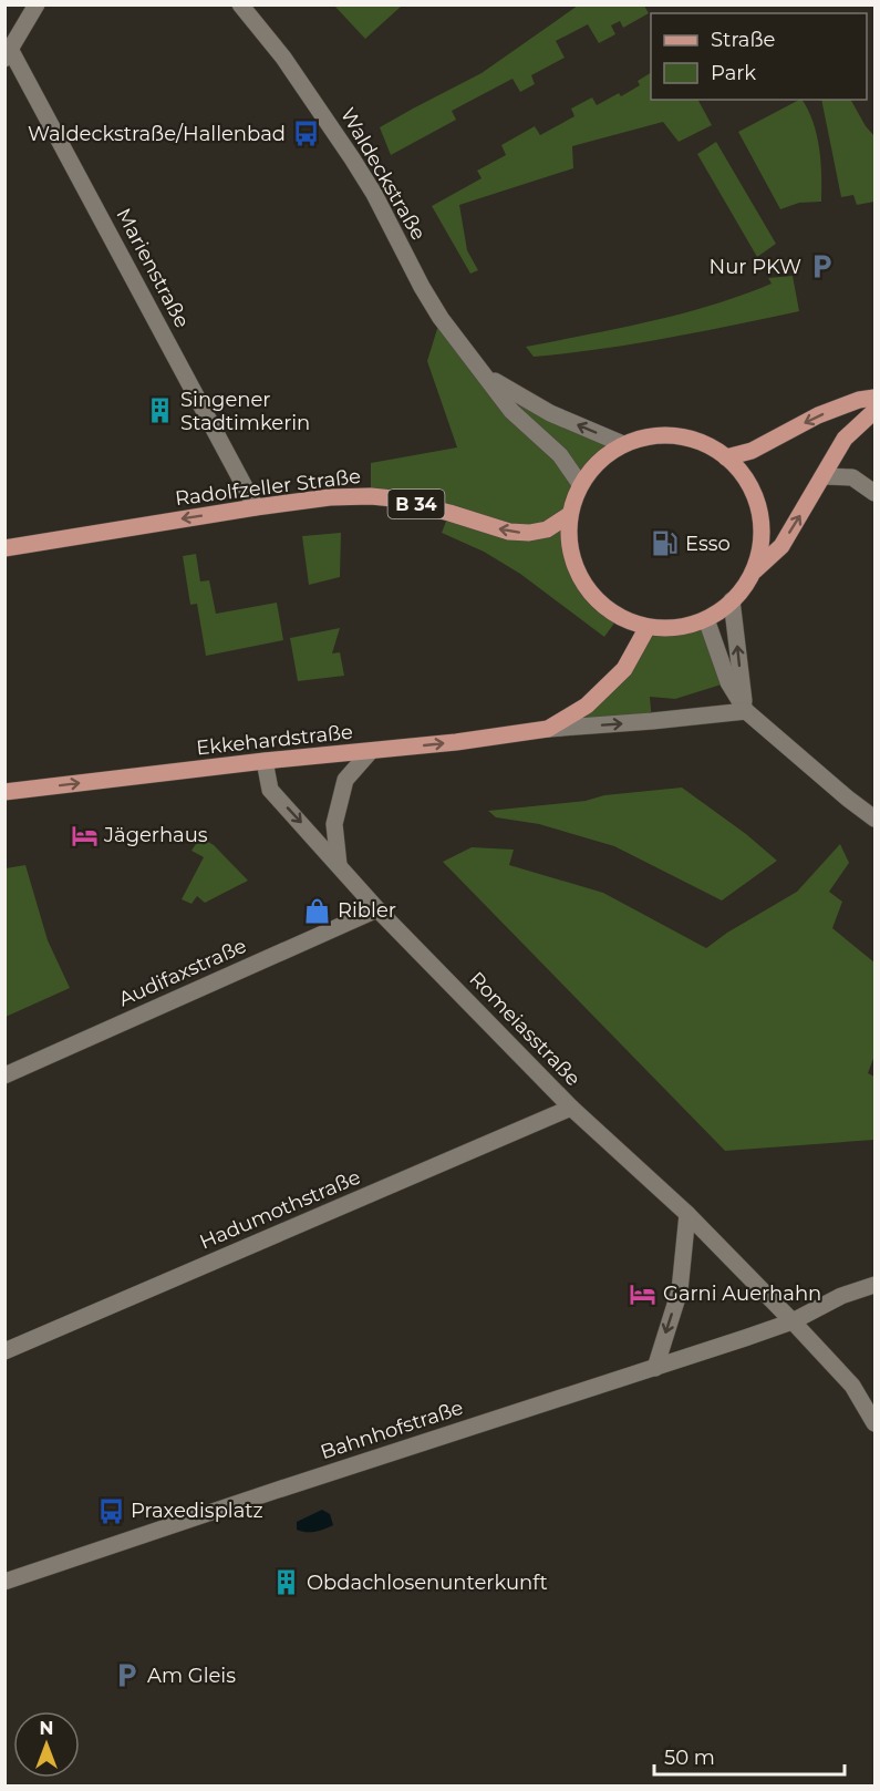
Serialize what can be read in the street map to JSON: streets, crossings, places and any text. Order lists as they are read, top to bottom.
{
  "streets": {
    "main road": ["Radolfzeller Straße", "B 34", "Ekkehardstraße"],
    "street": [
      "Waldeckstraße",
      "Marienstraße",
      "Audifaxstraße",
      "Romeiasstraße",
      "Hadumothstraße",
      "Bahnhofstraße"
    ]
  },
  "crossings": [
    ["Waldeckstraße", "Radolfzeller Straße"],
    ["Waldeckstraße", "Ekkehardstraße"],
    ["Marienstraße", "Radolfzeller Straße"],
    ["Radolfzeller Straße", "Ekkehardstraße"],
    ["Ekkehardstraße", "Romeiasstraße"],
    ["Audifaxstraße", "Romeiasstraße"],
    ["Romeiasstraße", "Hadumothstraße"],
    ["Romeiasstraße", "Bahnhofstraße"]
  ],
  "one_way": ["Radolfzeller Straße", "Ekkehardstraße"],
  "places": {
    "bus stop": ["Waldeckstraße/Hallenbad", "Praxedisplatz"],
    "parking": ["Nur PKW", "Am Gleis"],
    "building": ["Singener Stadtimkerin", "Obdachlosenunterkunft"],
    "fuel station": ["Esso"],
    "hotel": ["Jägerhaus", "Garni Auerhahn"],
    "shop": ["Ribler"]
  },
  "legend": ["Straße", "Park"],
  "scale_bar": "50 m",
  "north": "top"
}
